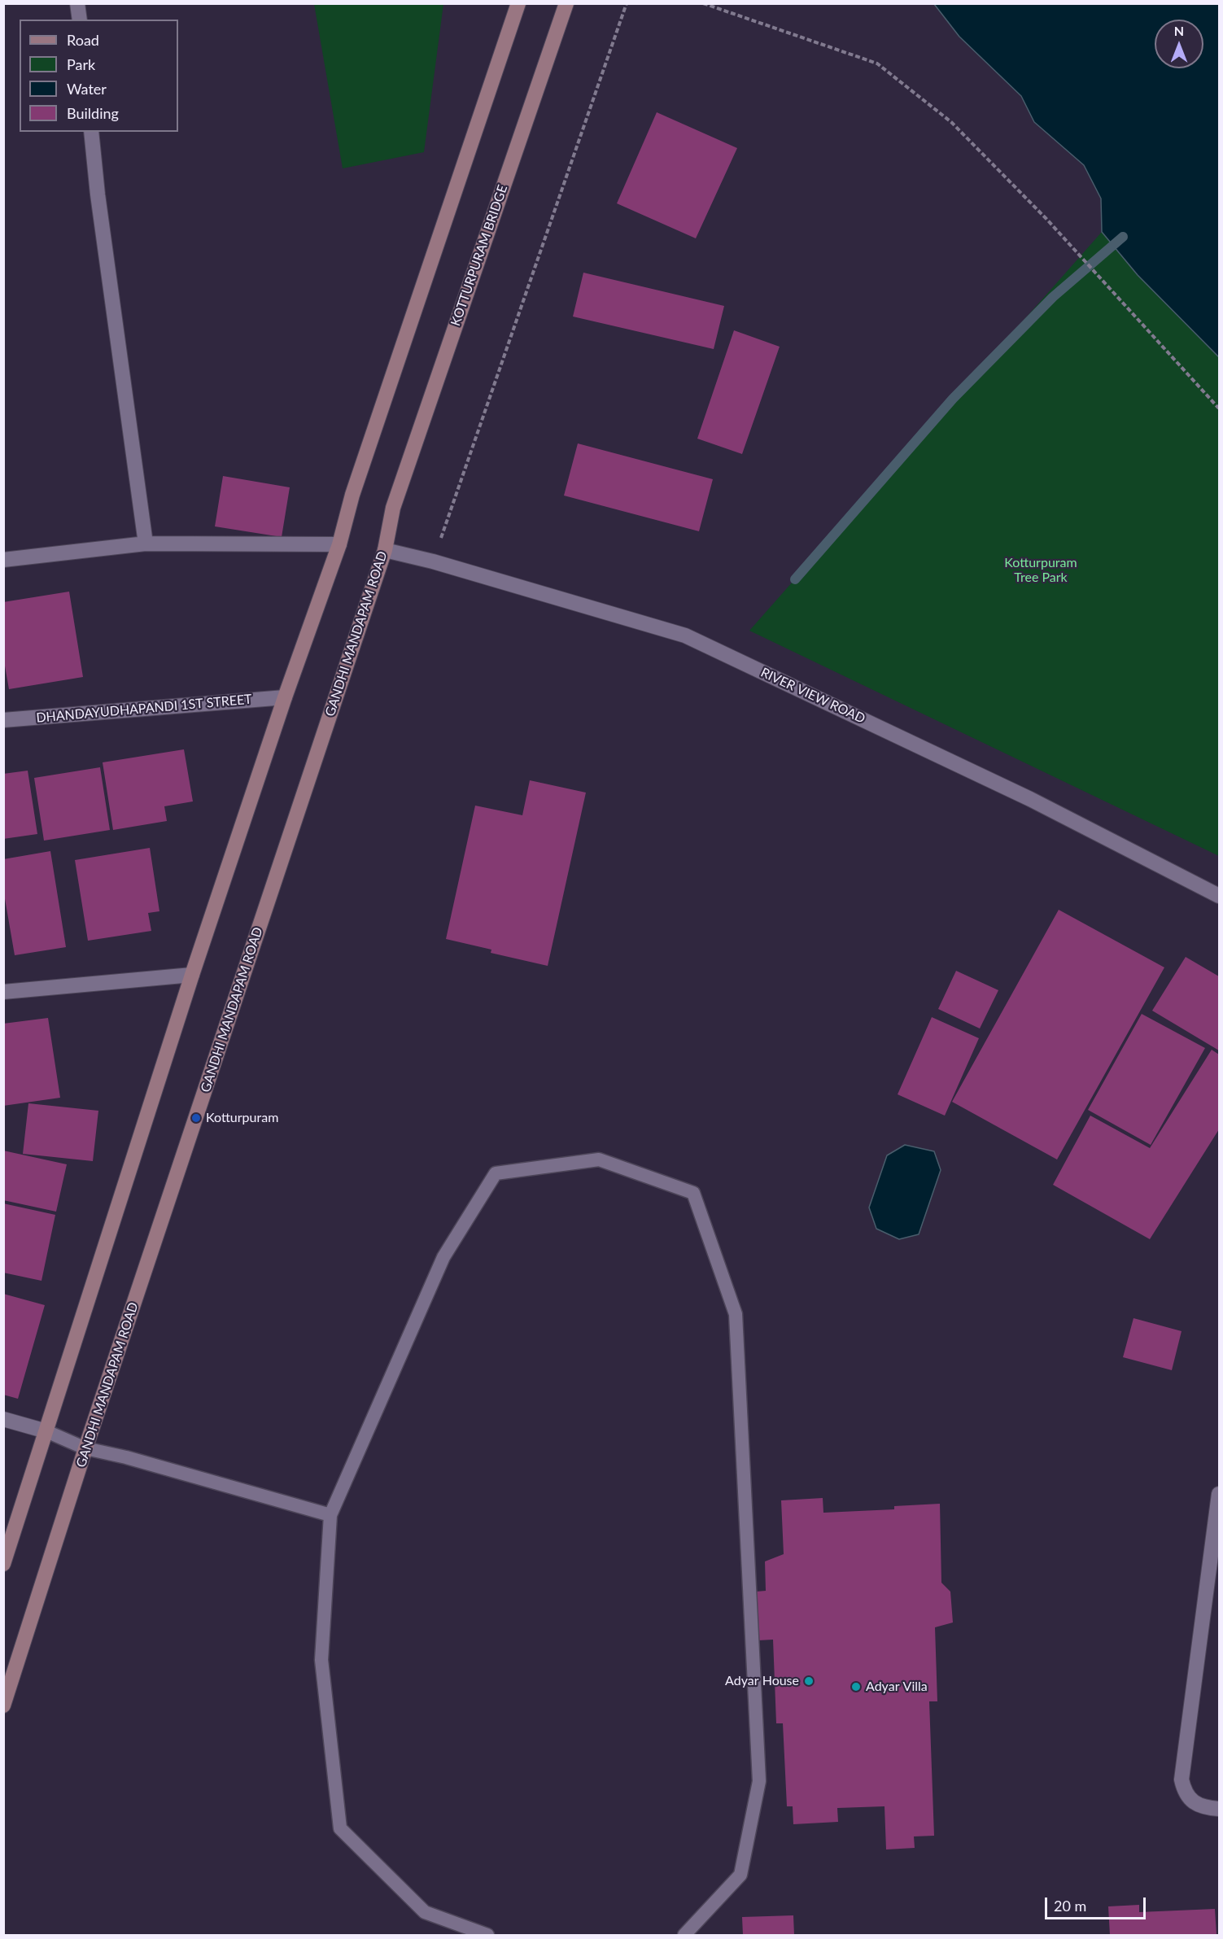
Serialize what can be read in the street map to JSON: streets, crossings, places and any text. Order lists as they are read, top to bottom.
{
  "streets": {
    "main road": ["KOTTURPURAM BRIDGE", "GANDHI MANDAPAM ROAD"],
    "street": ["RIVER VIEW ROAD", "DHANDAYUDHAPANDI 1ST STREET"]
  },
  "crossings": [
    ["KOTTURPURAM BRIDGE", "GANDHI MANDAPAM ROAD"],
    ["GANDHI MANDAPAM ROAD", "RIVER VIEW ROAD"]
  ],
  "parks": ["Kotturpuram Tree Park"],
  "places": ["Kotturpuram", "Adyar House", "Adyar Villa"],
  "legend": [
    "Road",
    "Park",
    "Water",
    "Building"
  ],
  "scale_bar": "20 m",
  "north": "top"
}
